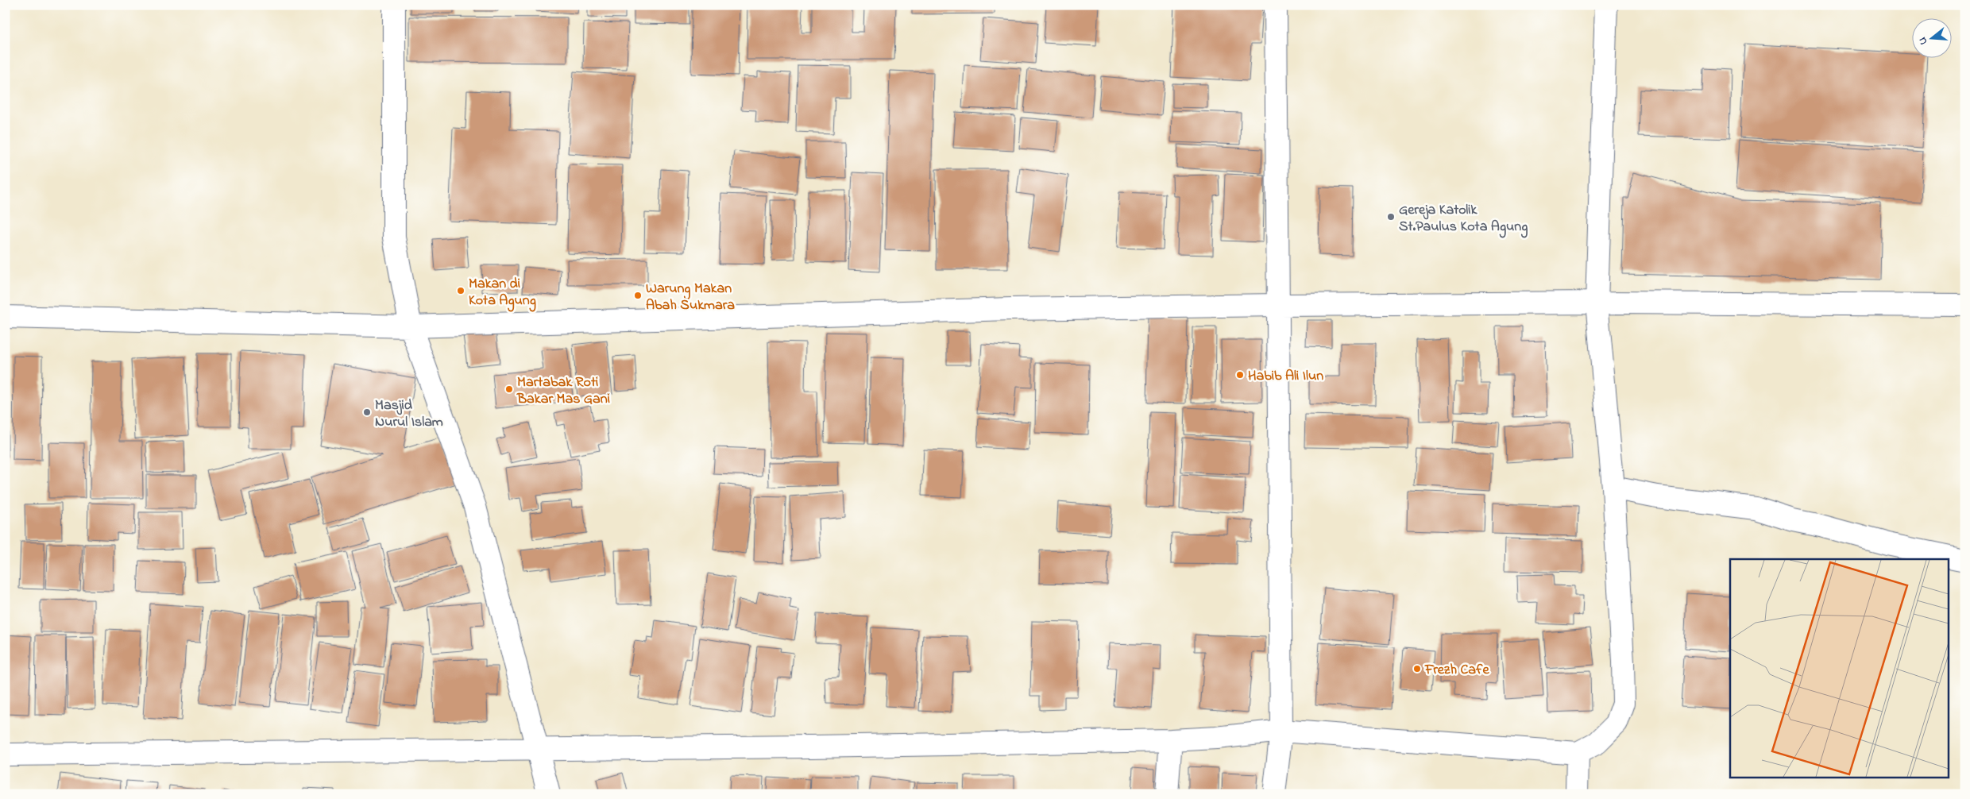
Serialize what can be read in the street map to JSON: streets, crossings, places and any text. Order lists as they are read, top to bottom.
{
  "places": [
    "Gereja Katolik St.Paulus Kota Agung",
    "Makan di Kota Agung",
    "Warung Makan Abah Sukmara",
    "Habib Ali Ilun",
    "Martabak Roti Bakar Mas Gani",
    "Masjid Nurul Islam",
    "Frezh Cafe"
  ],
  "north": "left"
}
